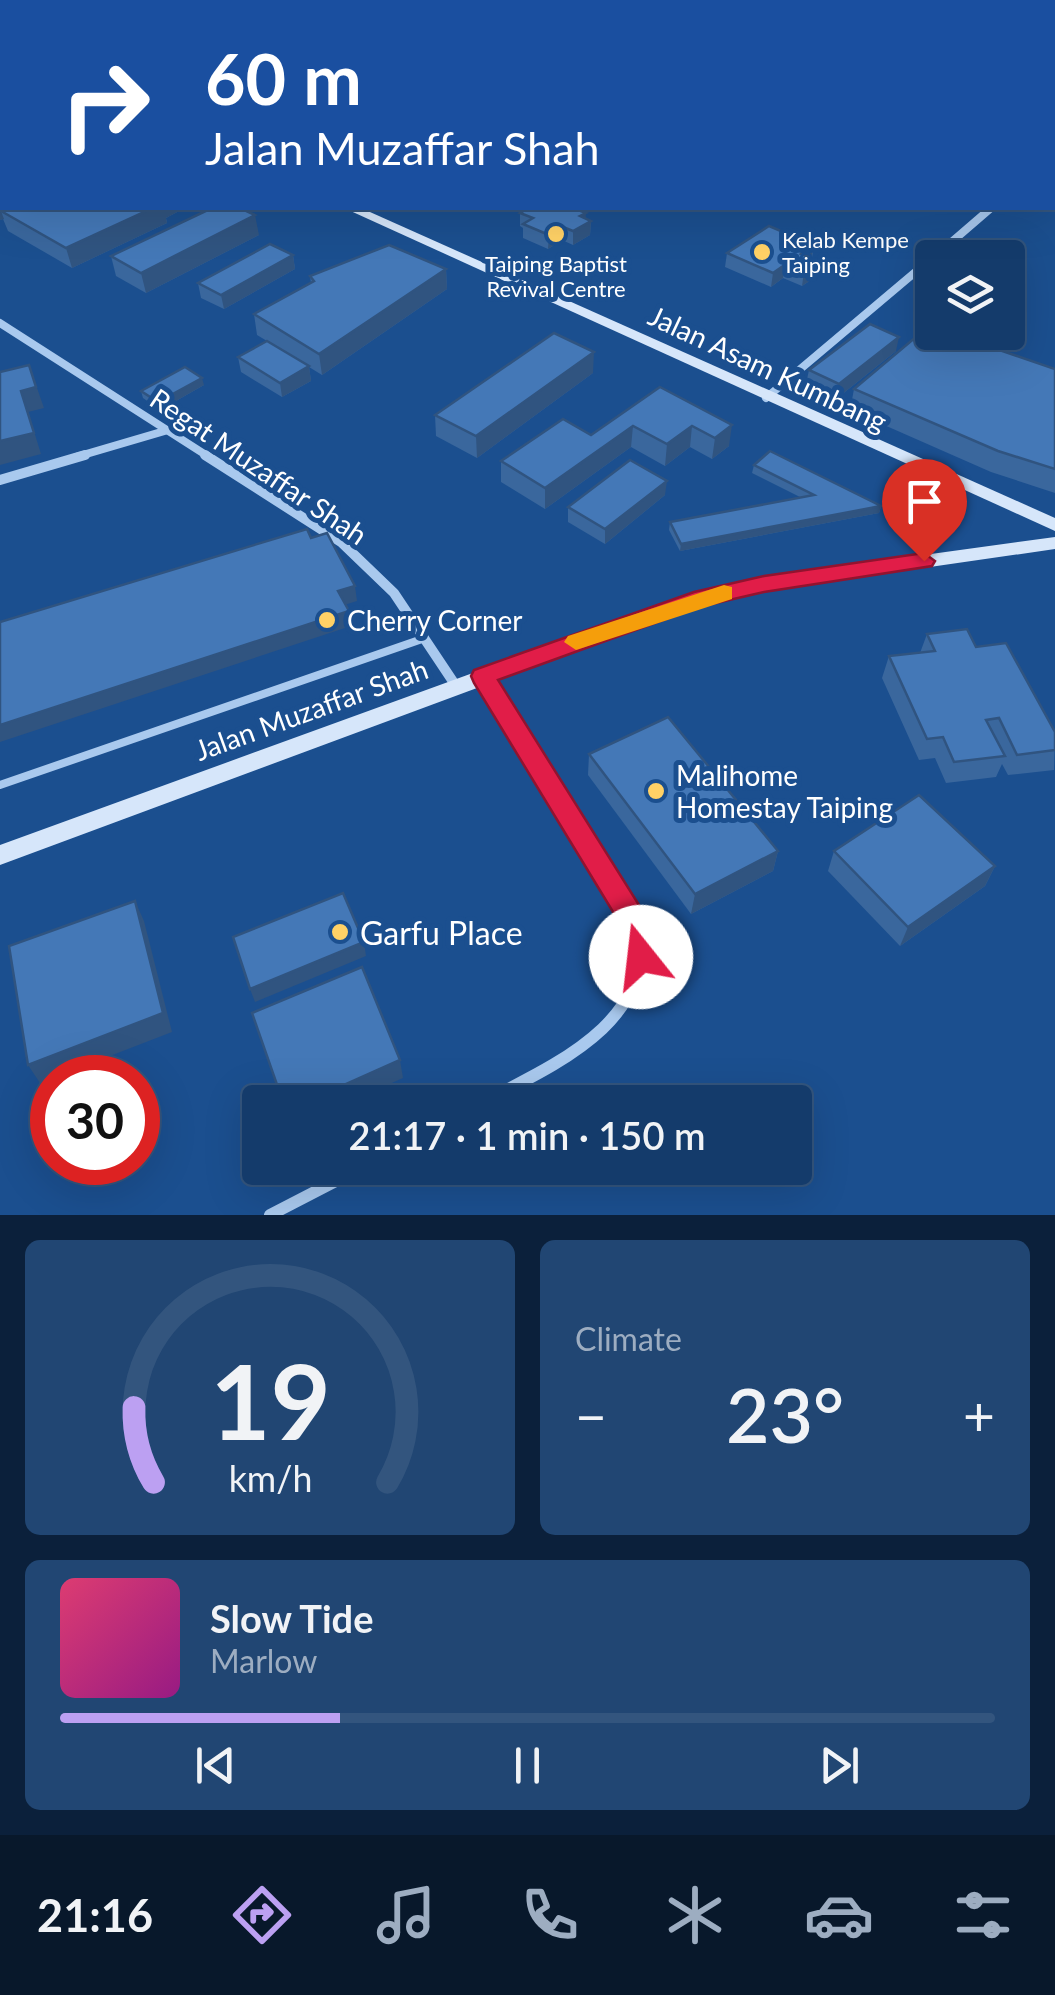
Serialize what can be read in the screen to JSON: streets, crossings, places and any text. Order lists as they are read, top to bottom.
{
  "streets": {
    "main road": ["Jalan Asam Kumbang", "Jalan Muzaffar Shah"],
    "street": ["Regat Muzaffar Shah"]
  },
  "crossings": [
    ["Regat Muzaffar Shah", "Jalan Muzaffar Shah"]
  ],
  "places": [
    "Taiping Baptist Revival Centre",
    "Kelab Kempe Taiping",
    "Cherry Corner",
    "Malihome Homestay Taiping",
    "Garfu Place"
  ],
  "page": {
    "turn": ["60 m", "Jalan Muzaffar Shah"],
    "limit": "30",
    "trip": "21:17 · 1 min · 150 m",
    "tile": "Climate",
    "heat": ["−", "23°", "+"],
    "song": ["Slow Tide", "Marlow"],
    "tabs": "21:16",
    "gauge": ["19", "km/h"]
  }
}
